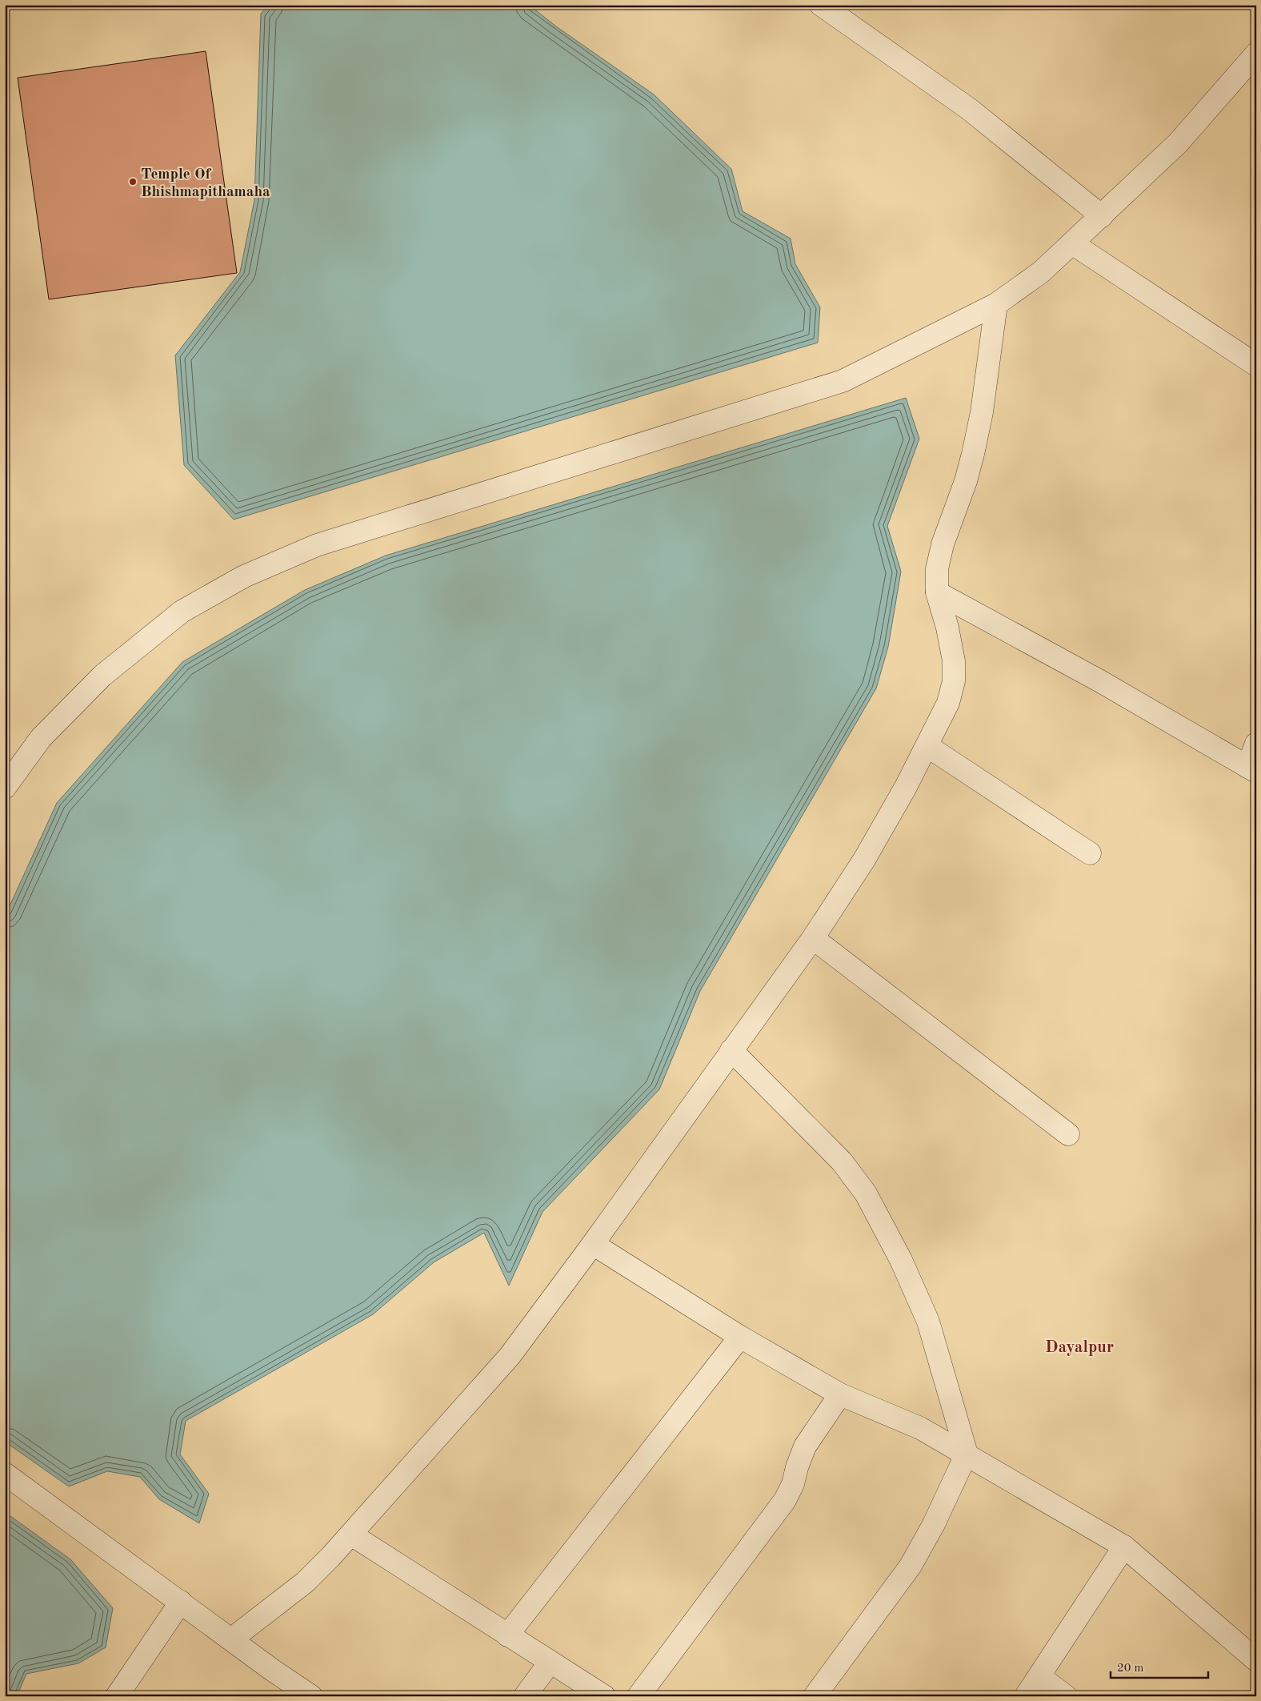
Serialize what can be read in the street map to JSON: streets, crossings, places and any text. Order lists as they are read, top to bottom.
{
  "districts": ["Dayalpur"],
  "places": ["Temple Of Bhishmapithamaha"],
  "scale_bar": "20 m"
}
